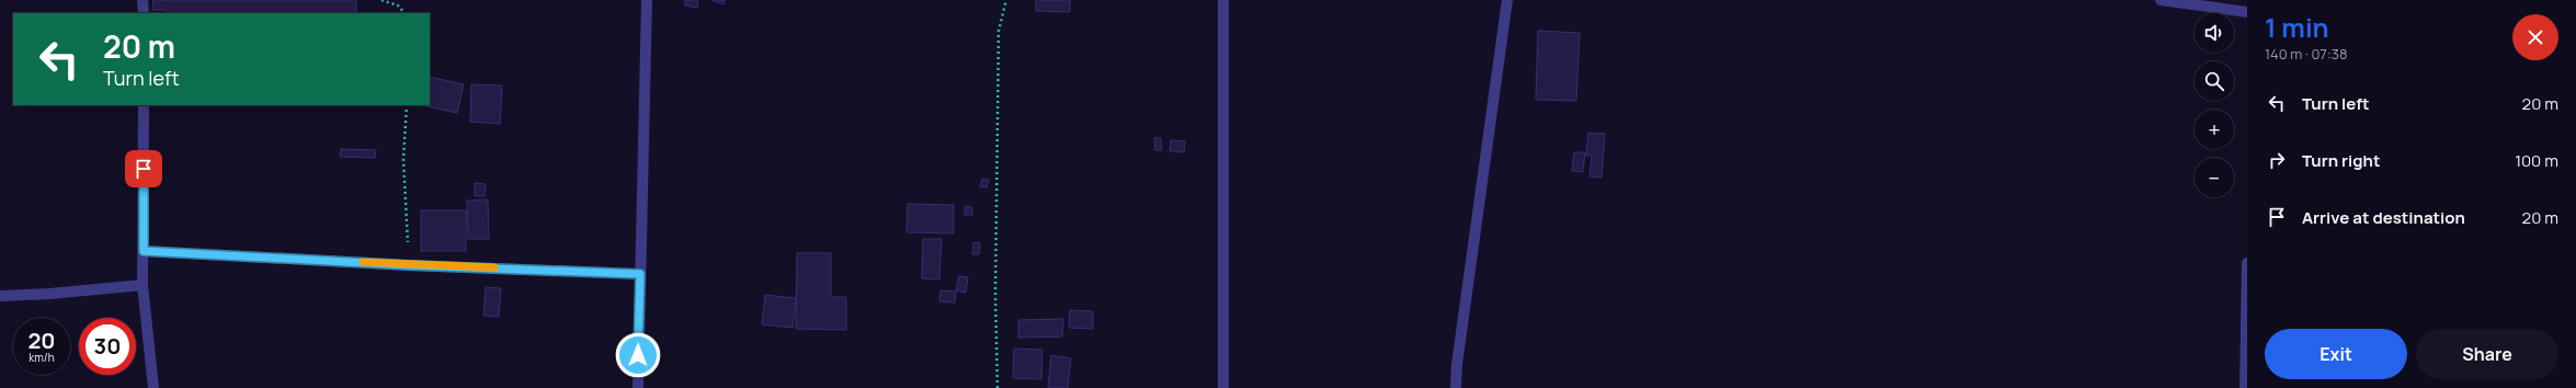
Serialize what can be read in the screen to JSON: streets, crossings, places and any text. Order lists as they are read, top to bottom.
{
  "page": {
    "heading": ["1 min", "140 m · 07:38"],
    "map_buttons": ["+", "−"],
    "turn": ["20 m", "Turn left"],
    "list": [
      {
        "name": "Turn left",
        "value": "20 m"
      },
      {
        "name": "Turn right",
        "value": "100 m"
      },
      {
        "name": "Arrive at destination",
        "value": "20 m"
      }
    ],
    "speed": "20 km/h",
    "limit": "30",
    "buttons": ["Exit", "Share"]
  }
}
